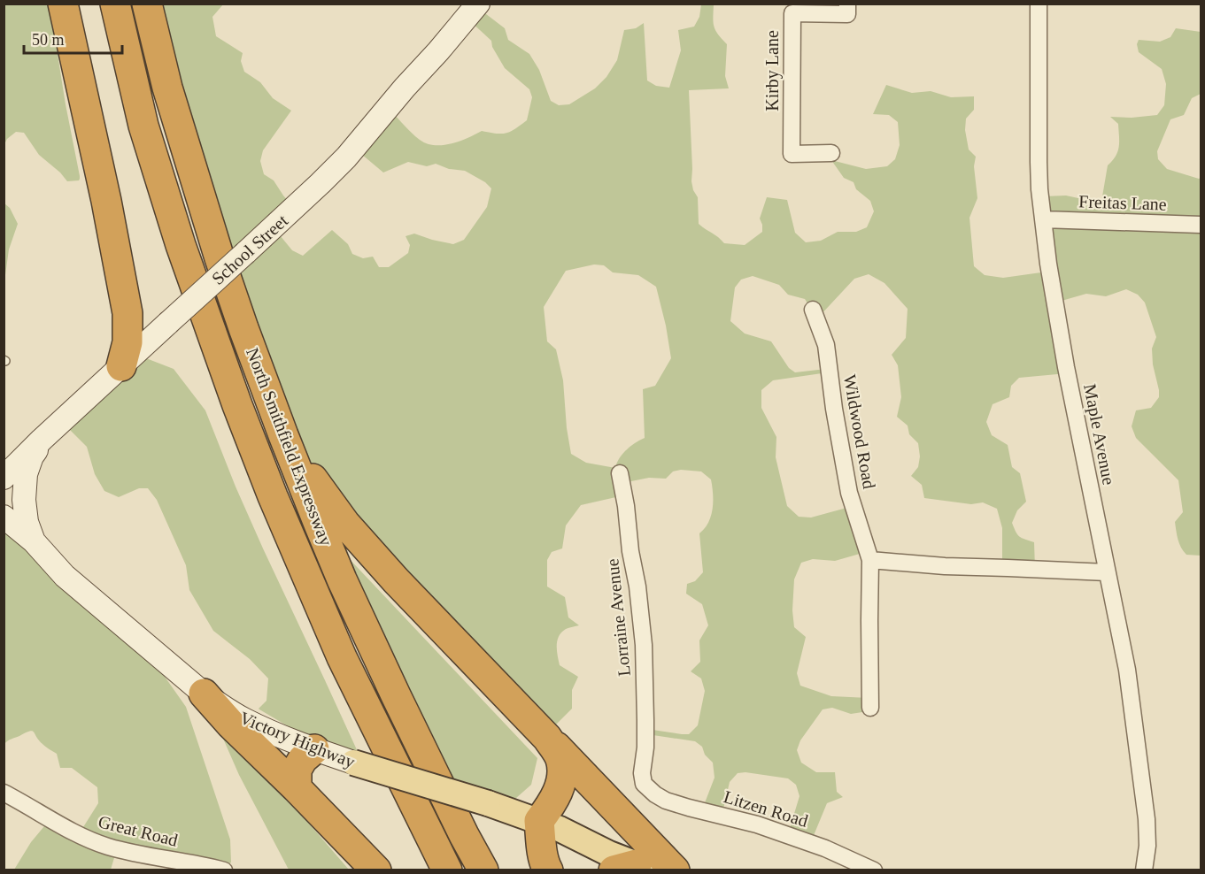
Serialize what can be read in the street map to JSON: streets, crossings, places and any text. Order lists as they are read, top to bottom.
{
  "streets": {
    "highway": ["North Smithfield Expressway"],
    "main road": ["Victory Highway"],
    "street": [
      "Kirby Lane",
      "Freitas Lane",
      "School Street",
      "Wildwood Road",
      "Maple Avenue",
      "Lorraine Avenue",
      "Litzen Road",
      "Great Road"
    ]
  },
  "crossings": [
    ["Freitas Lane", "Maple Avenue"],
    ["Lorraine Avenue", "Litzen Road"]
  ],
  "scale_bar": "50 m"
}
